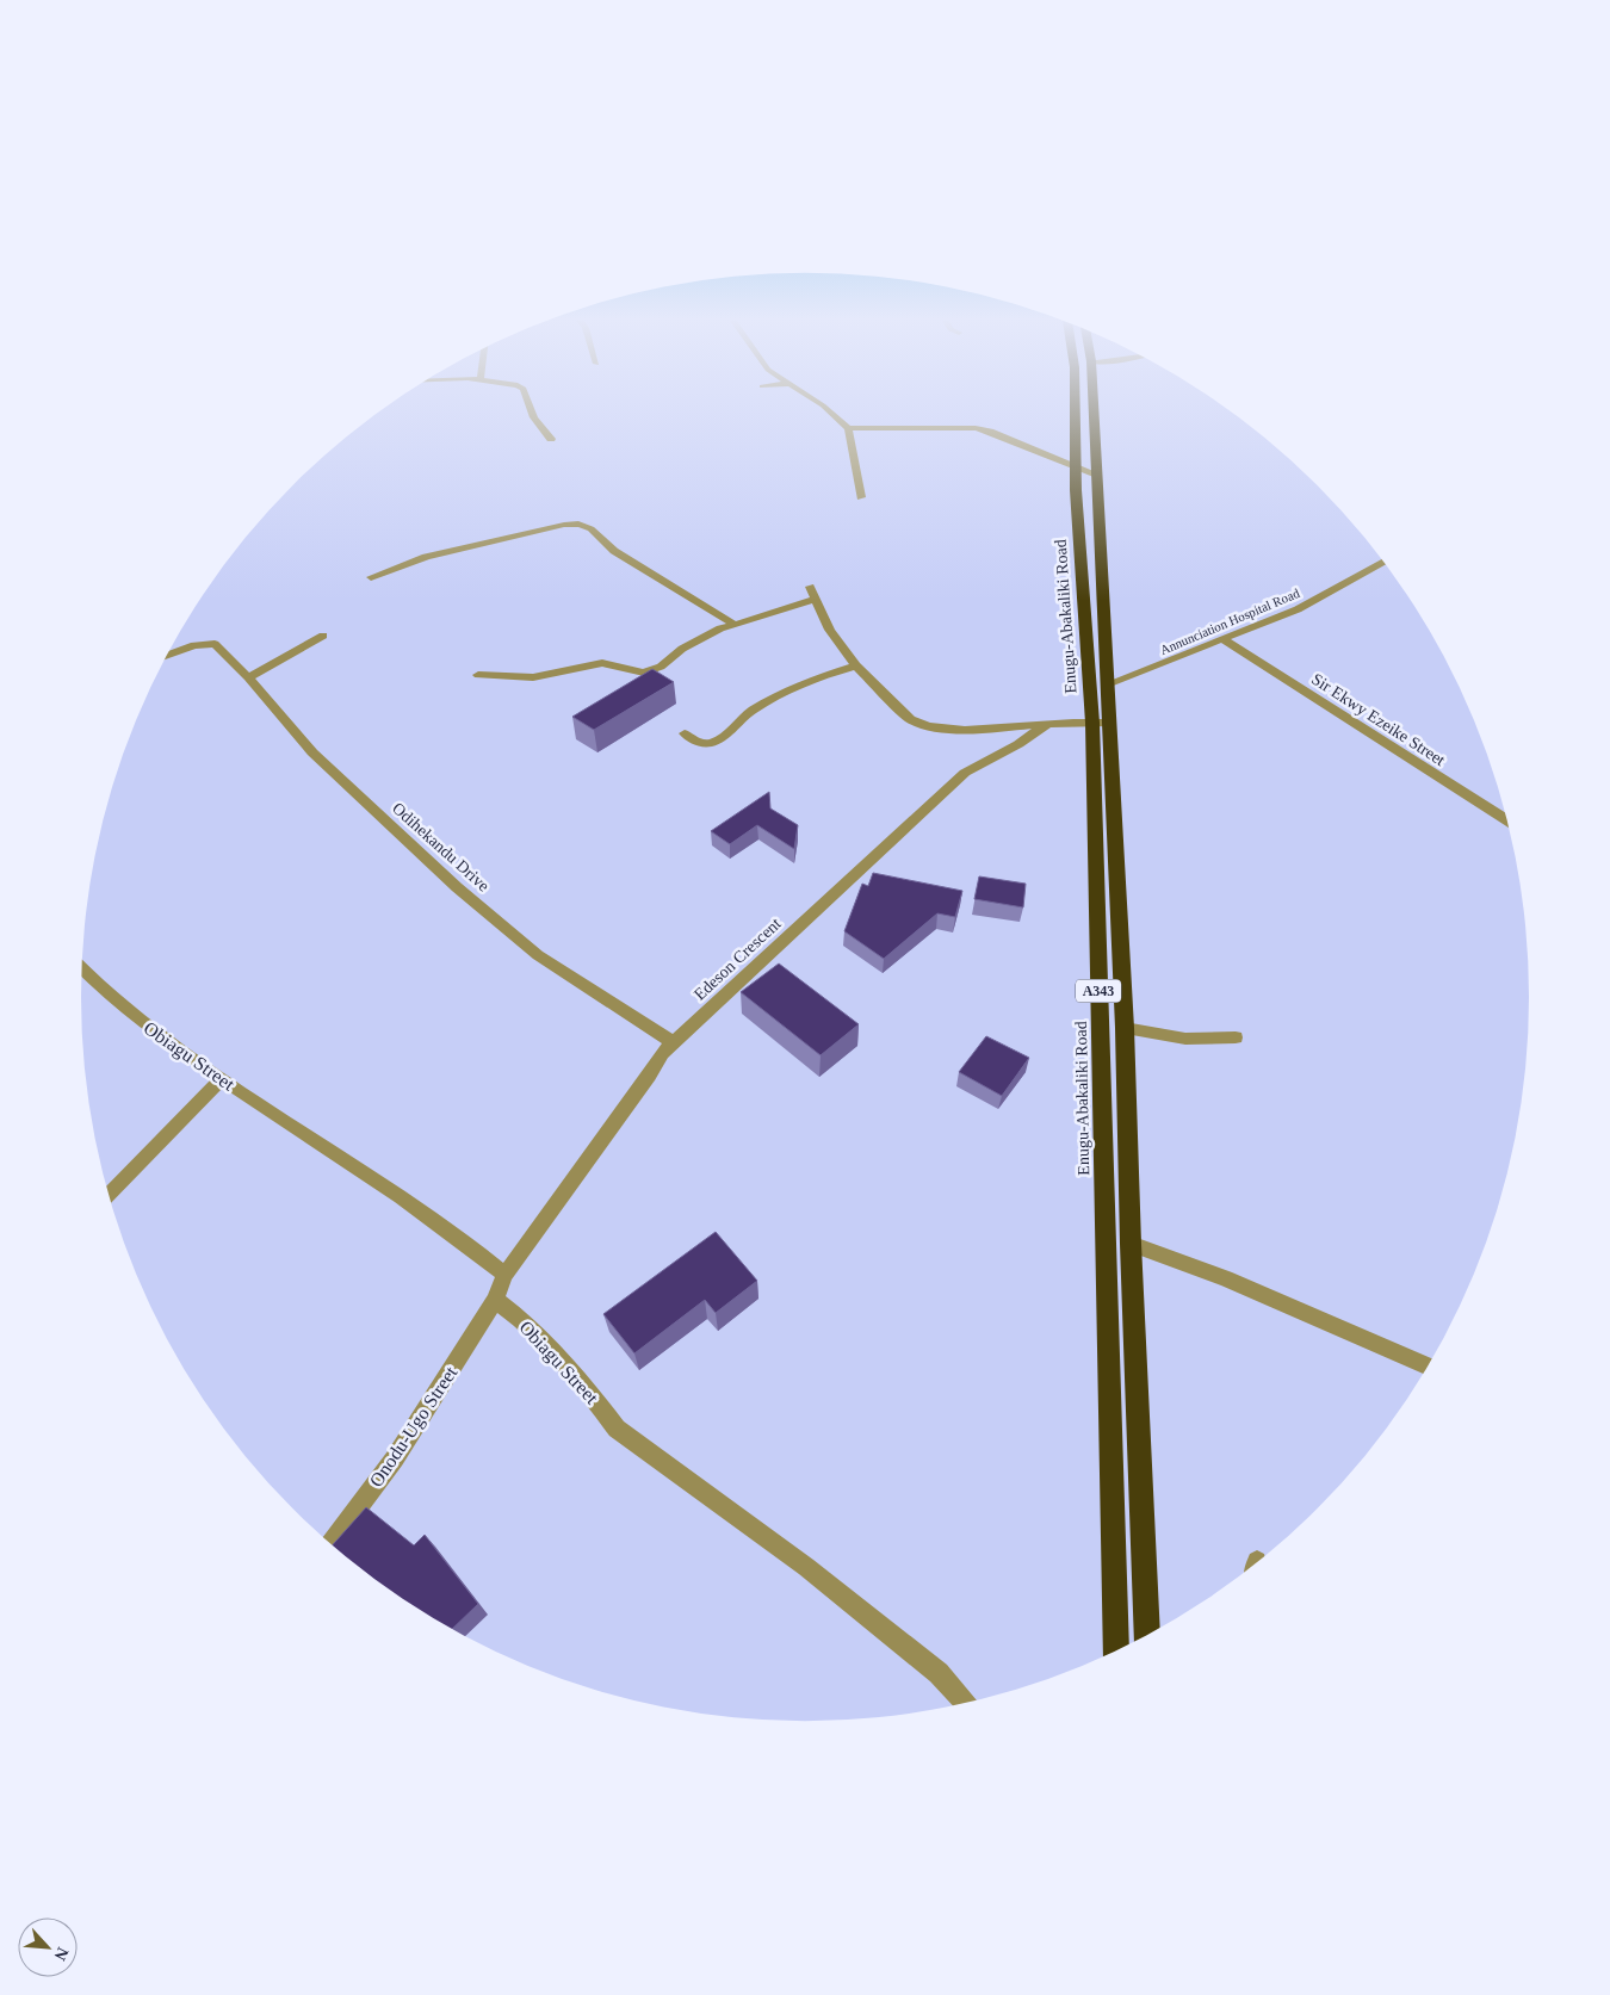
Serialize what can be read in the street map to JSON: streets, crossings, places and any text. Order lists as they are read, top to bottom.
{
  "streets": {
    "highway": ["Enugu-Abakaliki Road", "A343"],
    "street": [
      "Annunciation Hospital Road",
      "Sir Ekwy Ezeike Street",
      "Odihekandu Drive",
      "Edeson Crescent",
      "Obiagu Street",
      "Onodu-Ugo Street"
    ]
  },
  "crossings": [
    ["Enugu-Abakaliki Road", "Annunciation Hospital Road"],
    ["Annunciation Hospital Road", "Sir Ekwy Ezeike Street"],
    ["Odihekandu Drive", "Edeson Crescent"],
    ["Edeson Crescent", "Obiagu Street"],
    ["Obiagu Street", "Onodu-Ugo Street"]
  ],
  "north": "bottom right"
}
